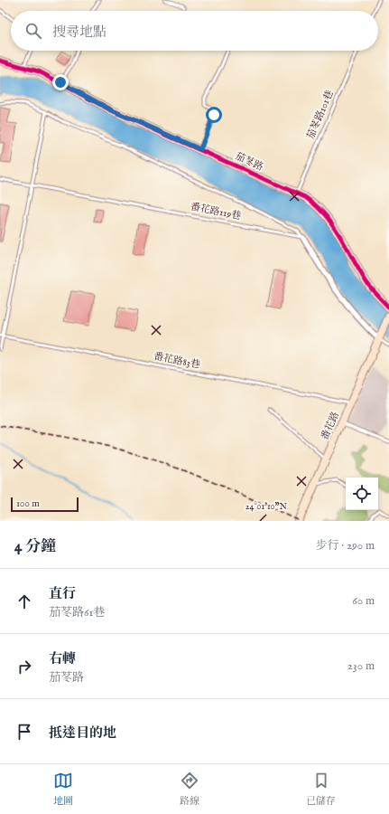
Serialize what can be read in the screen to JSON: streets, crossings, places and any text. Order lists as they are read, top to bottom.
{
  "streets": {
    "street": ["茄苳路", "番花路"],
    "lane": ["茄苳路101巷", "番花路119巷", "番花路83巷"]
  },
  "crossings": [
    ["茄苳路101巷", "茄苳路"],
    ["番花路83巷", "番花路"]
  ],
  "scale_bar": "100 m",
  "page": {
    "search": "搜尋地點",
    "scale": "100 m",
    "heading": ["4 分鐘", "步行 · 290 m"],
    "list": [
      ["直行", "茄苳路61巷", "60 m"],
      ["右轉", "茄苳路", "230 m"],
      "抵達目的地"
    ],
    "nav": ["地圖", "路線", "已儲存"]
  },
  "coordinates": ["24°01'10\"N"]
}
